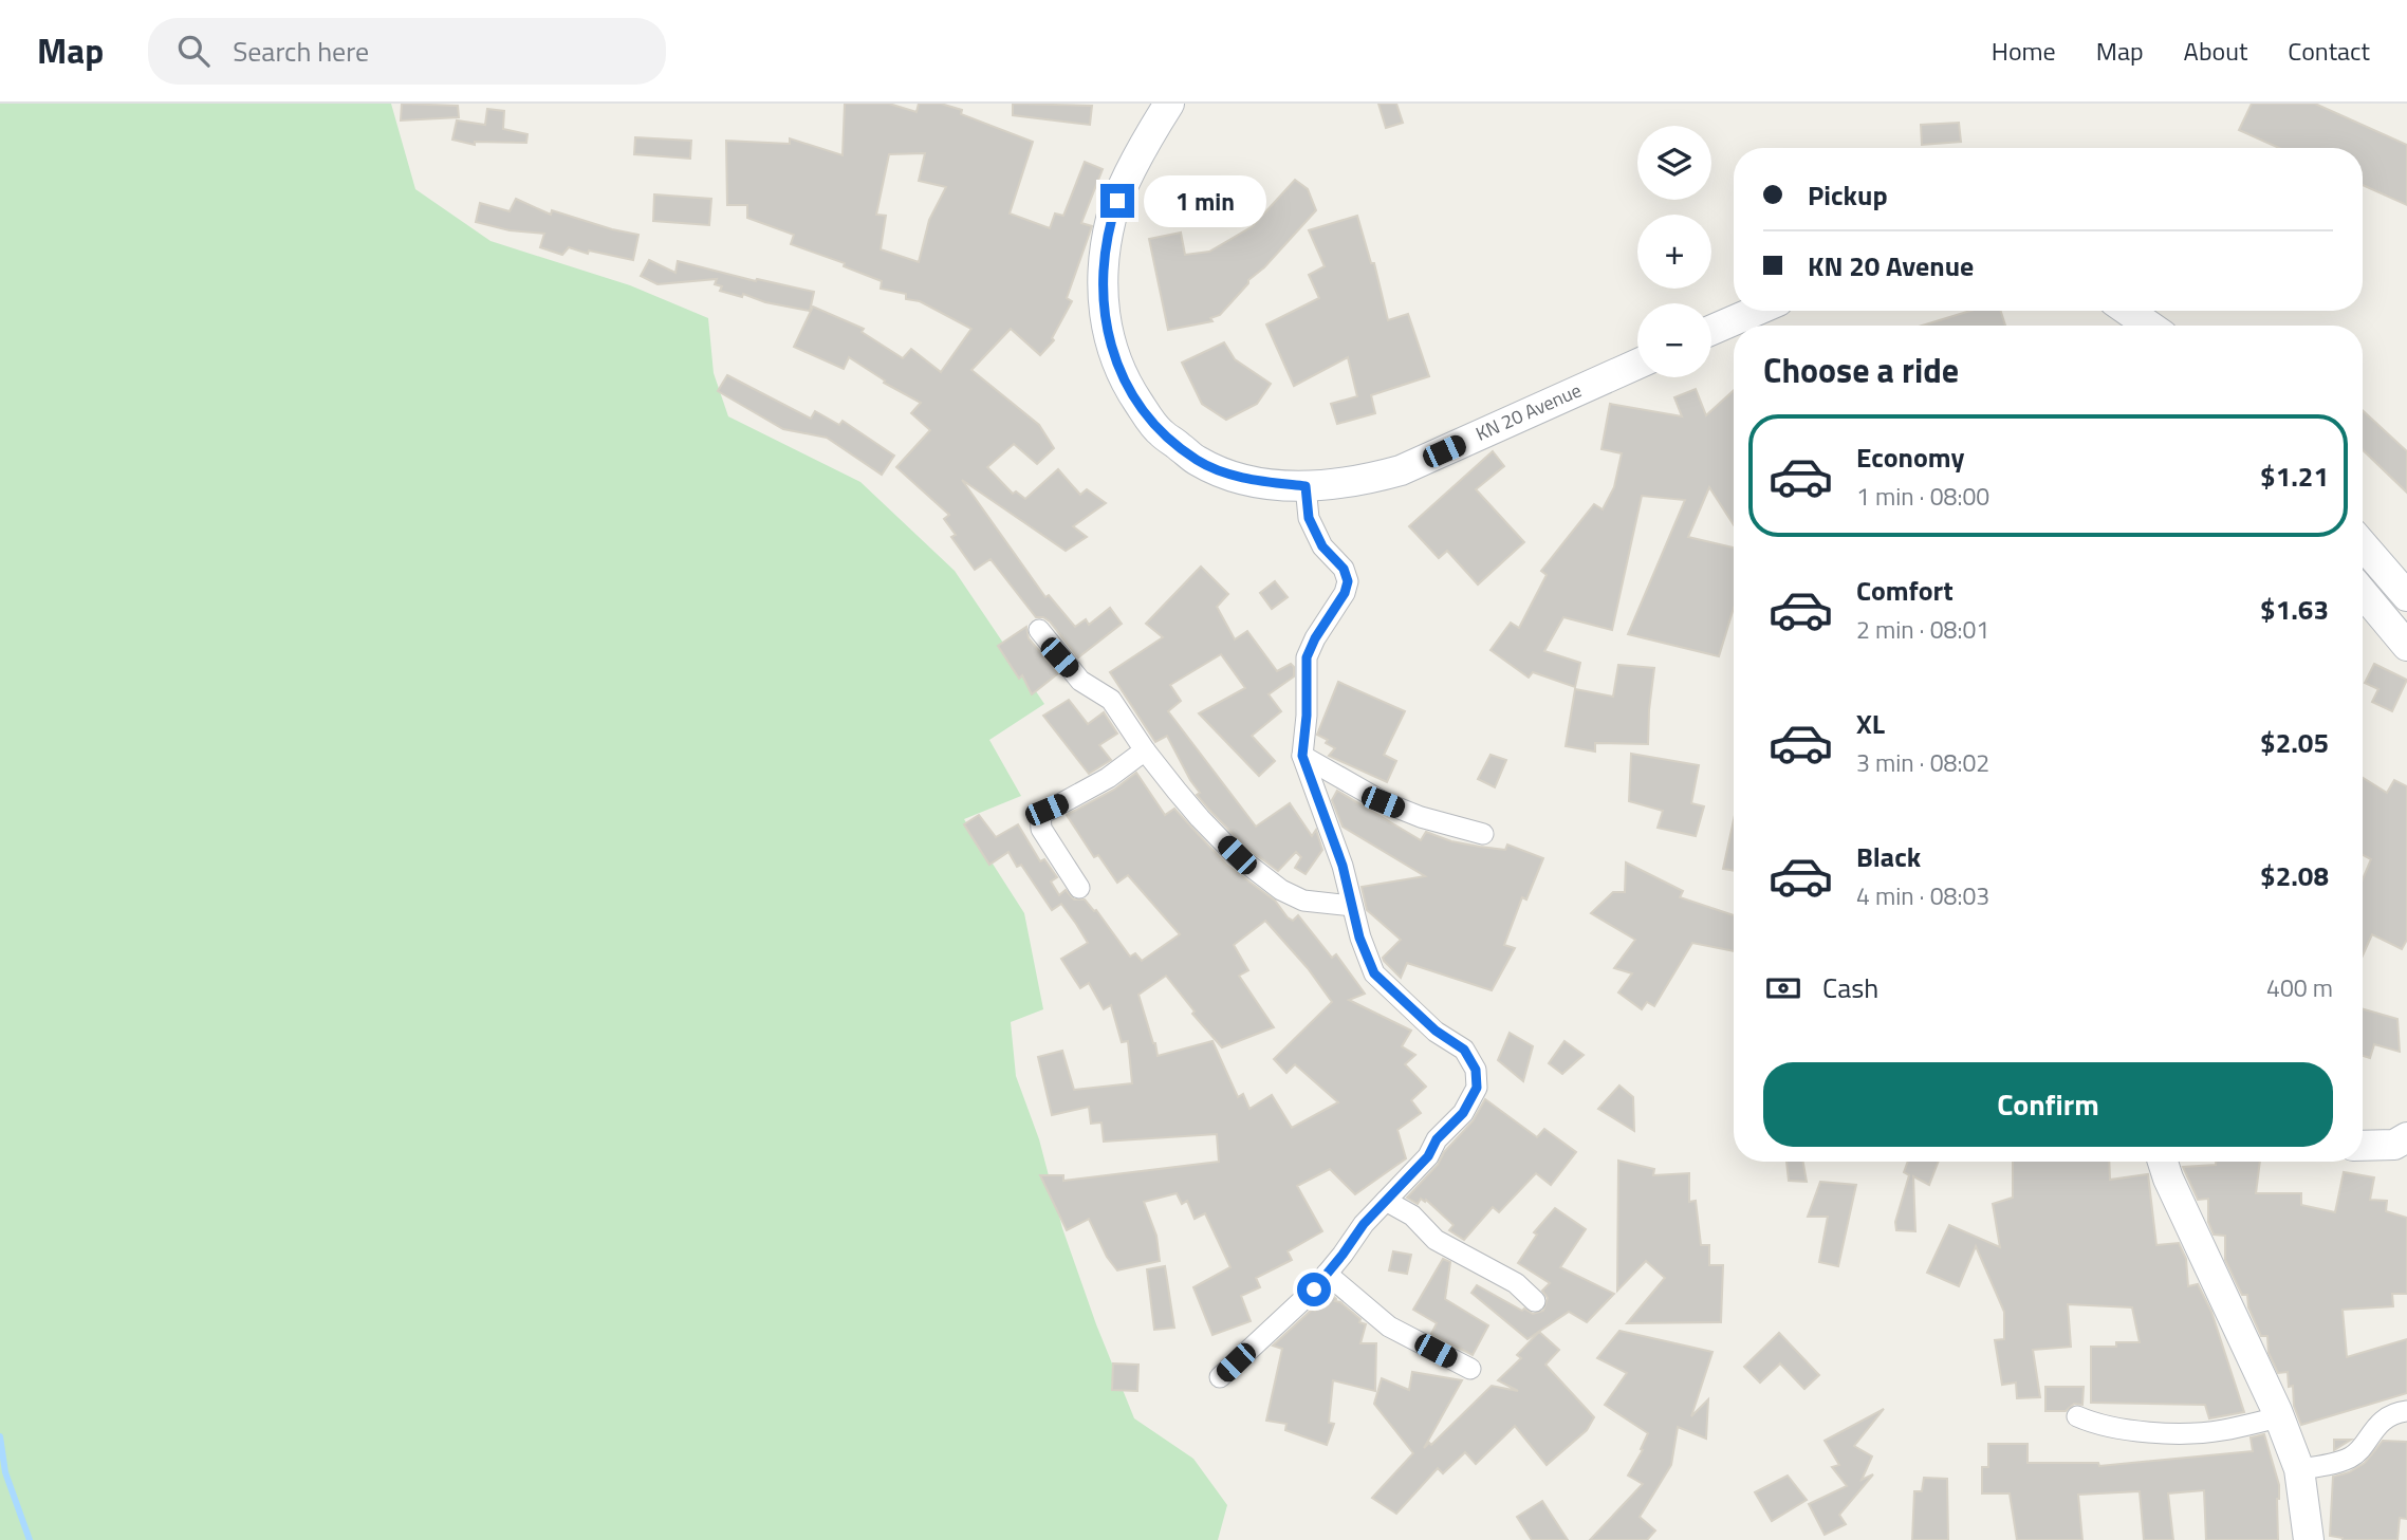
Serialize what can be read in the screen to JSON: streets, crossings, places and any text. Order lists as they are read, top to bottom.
{
  "streets": {
    "main road": ["KN 20 Avenue"]
  },
  "page": {
    "header": "Map",
    "search": "Search here",
    "nav": [
      "Home",
      "Map",
      "About",
      "Contact"
    ],
    "map_buttons": ["+", "−"],
    "banner": ["Pickup", "KN 20 Avenue"],
    "bubble": "1 min",
    "heading": "Choose a ride",
    "list": [
      {
        "name": "Economy",
        "note": "1 min · 08:00",
        "value": "$1.21"
      },
      {
        "name": "Comfort",
        "note": "2 min · 08:01",
        "value": "$1.63"
      },
      {
        "name": "XL",
        "note": "3 min · 08:02",
        "value": "$2.05"
      },
      {
        "name": "Black",
        "note": "4 min · 08:03",
        "value": "$2.08"
      }
    ],
    "pay": ["Cash", "400 m"],
    "buttons": "Confirm"
  }
}
